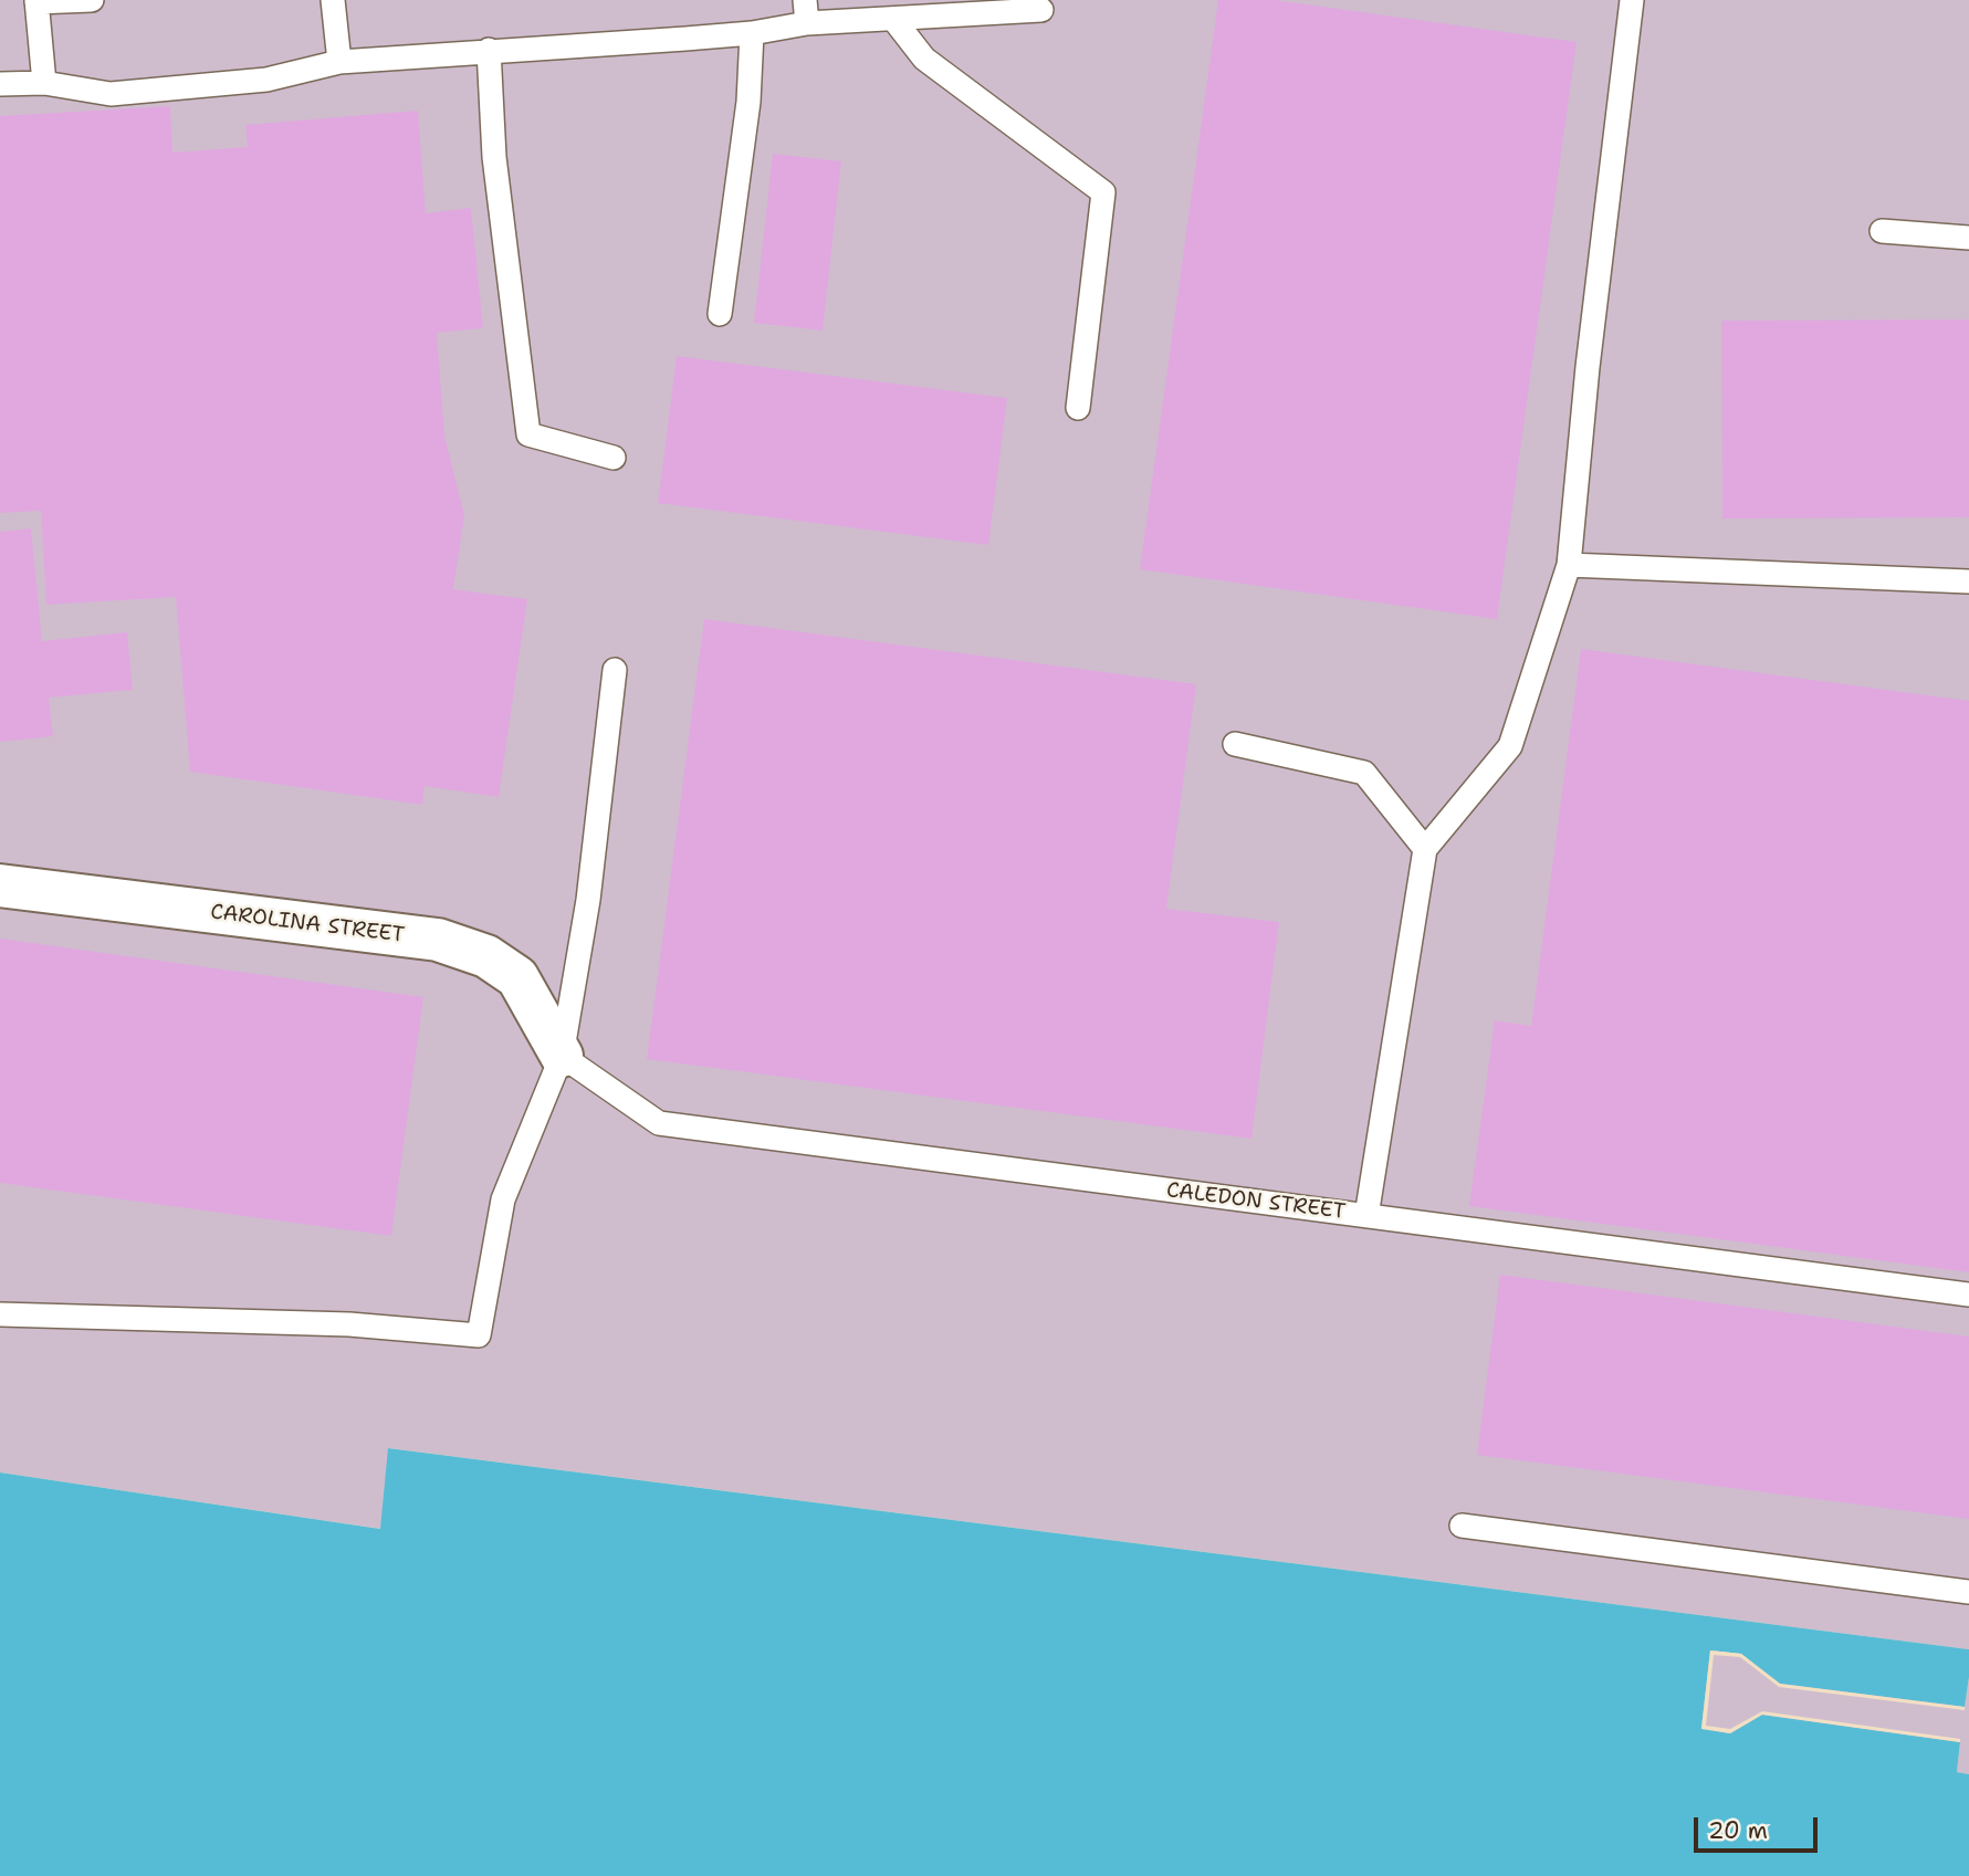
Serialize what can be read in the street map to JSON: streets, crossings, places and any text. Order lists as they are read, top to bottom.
{
  "streets": {
    "street": ["CAROLINA STREET"],
    "lane": ["CALEDON STREET"]
  },
  "crossings": [
    ["CAROLINA STREET", "CALEDON STREET"]
  ],
  "scale_bar": "20 m"
}
